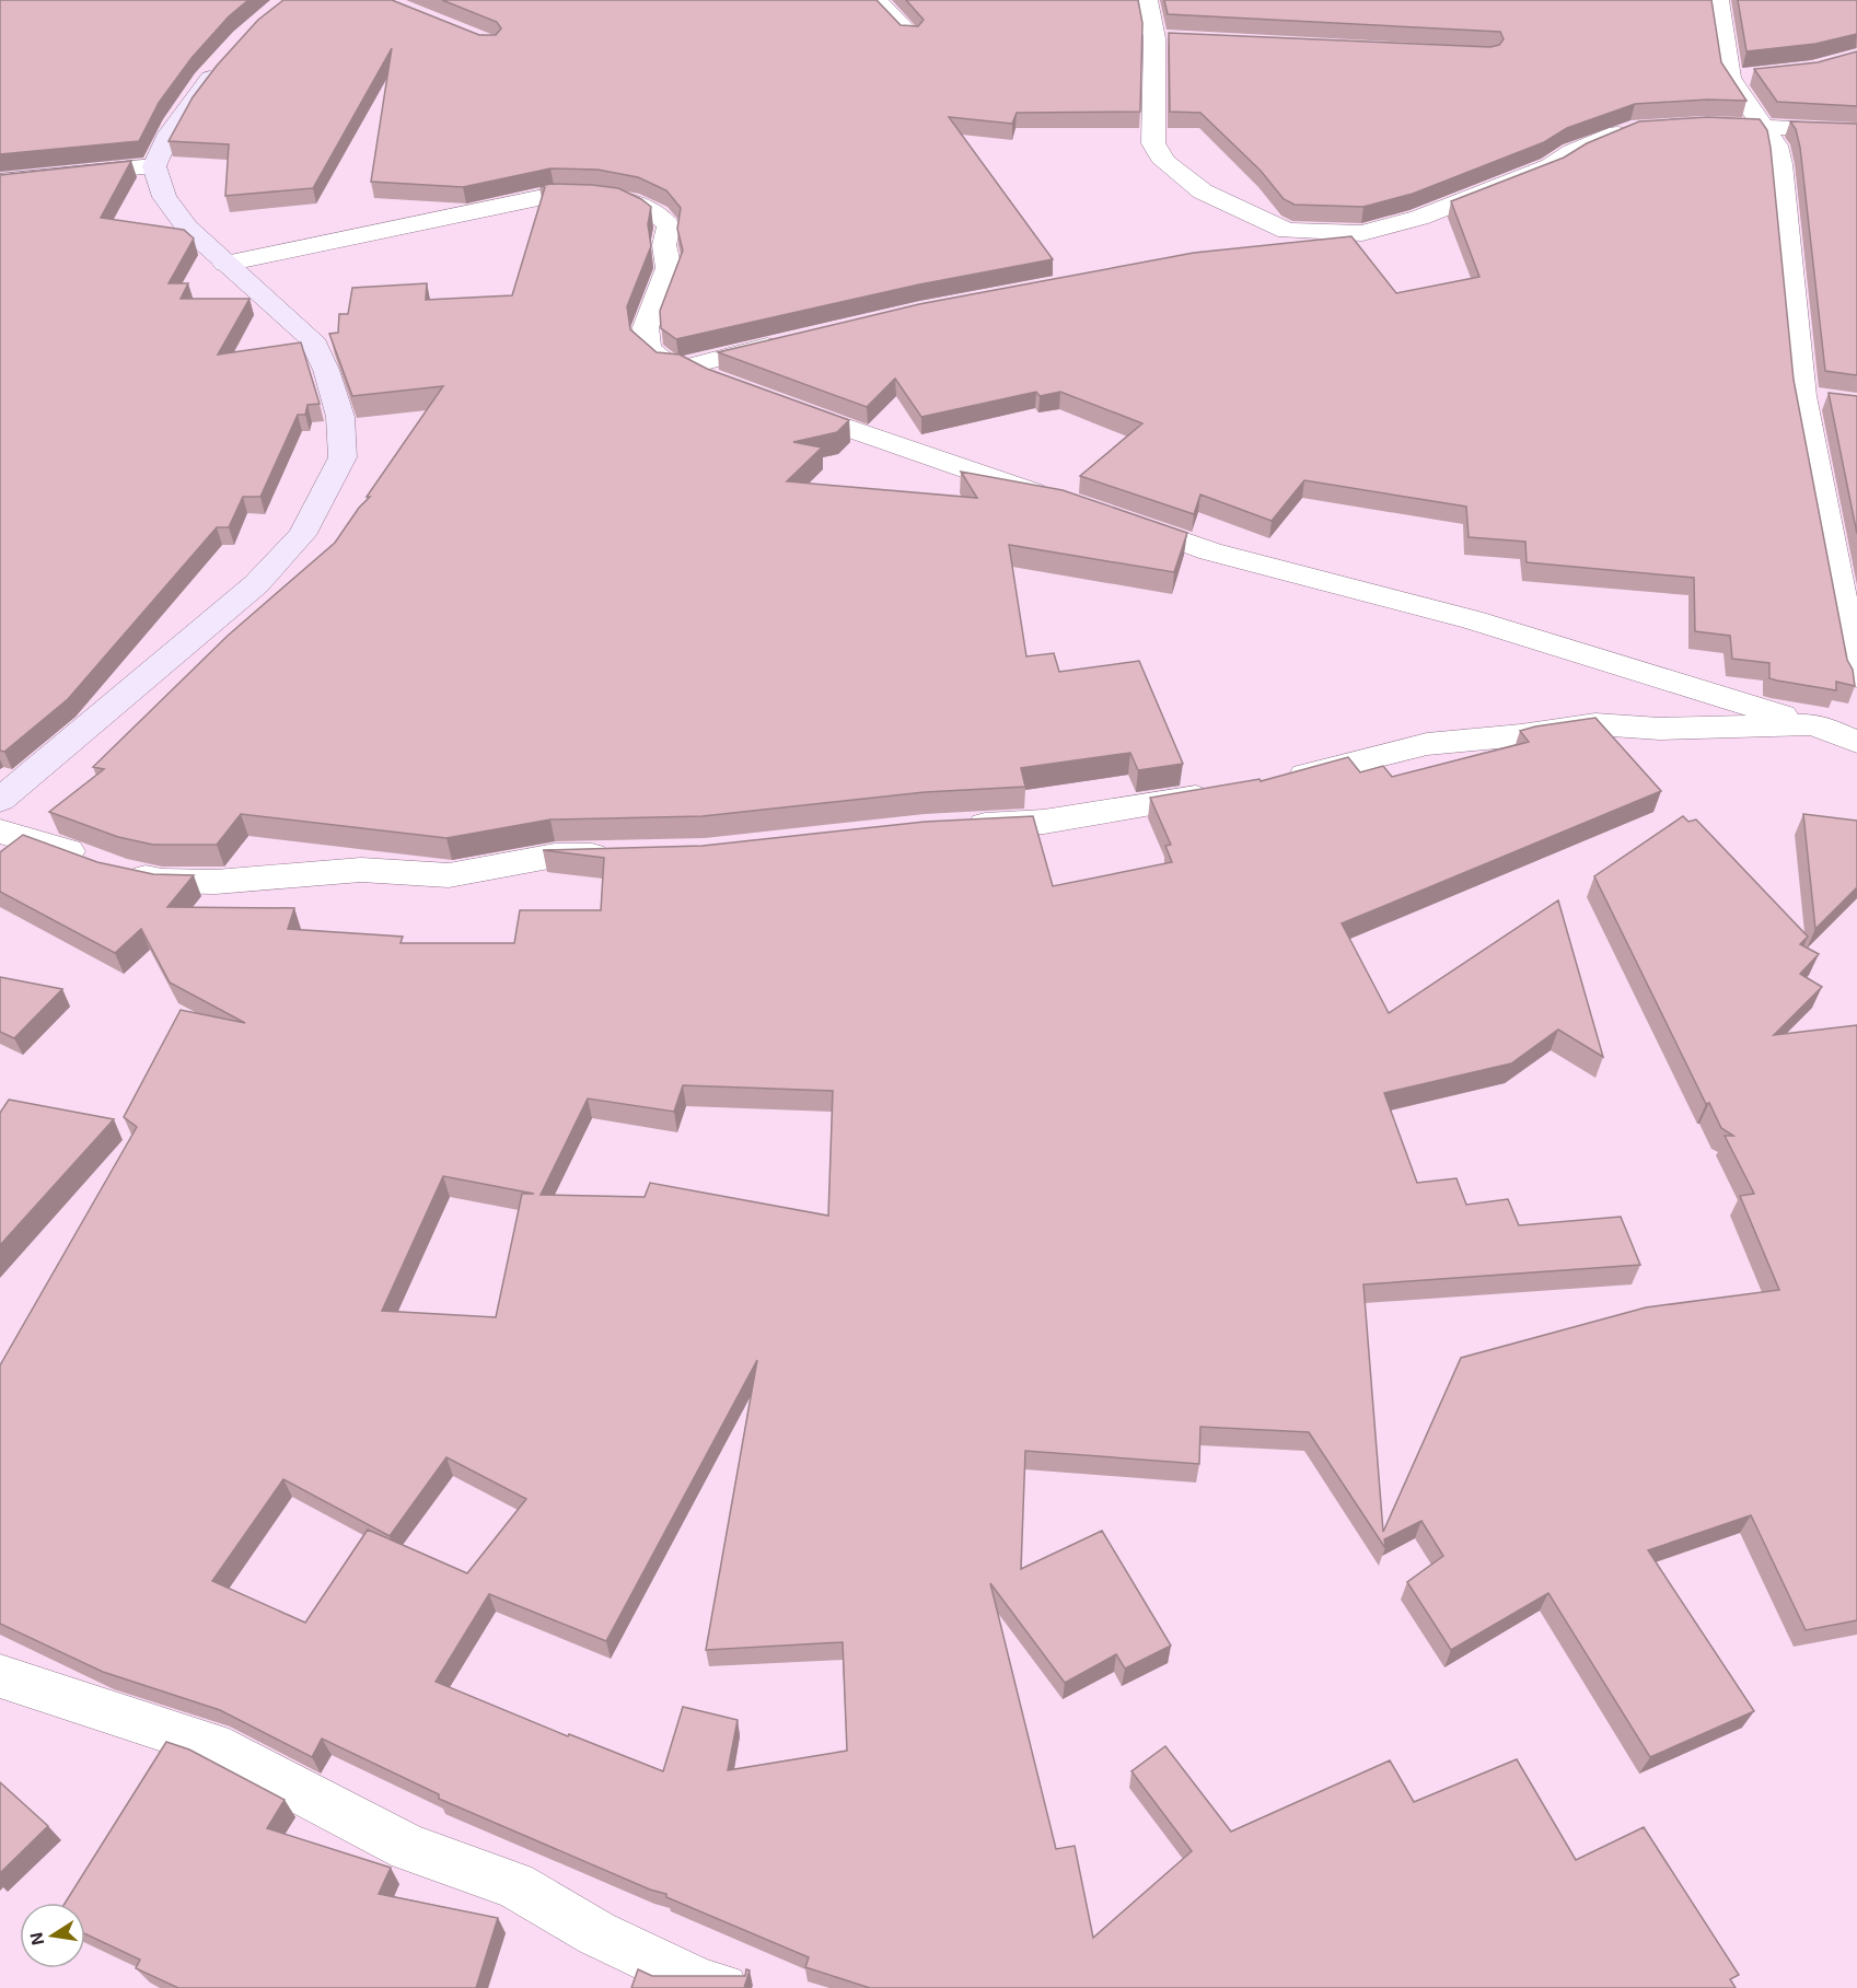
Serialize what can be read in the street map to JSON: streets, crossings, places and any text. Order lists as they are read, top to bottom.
{
  "north": "left"
}
